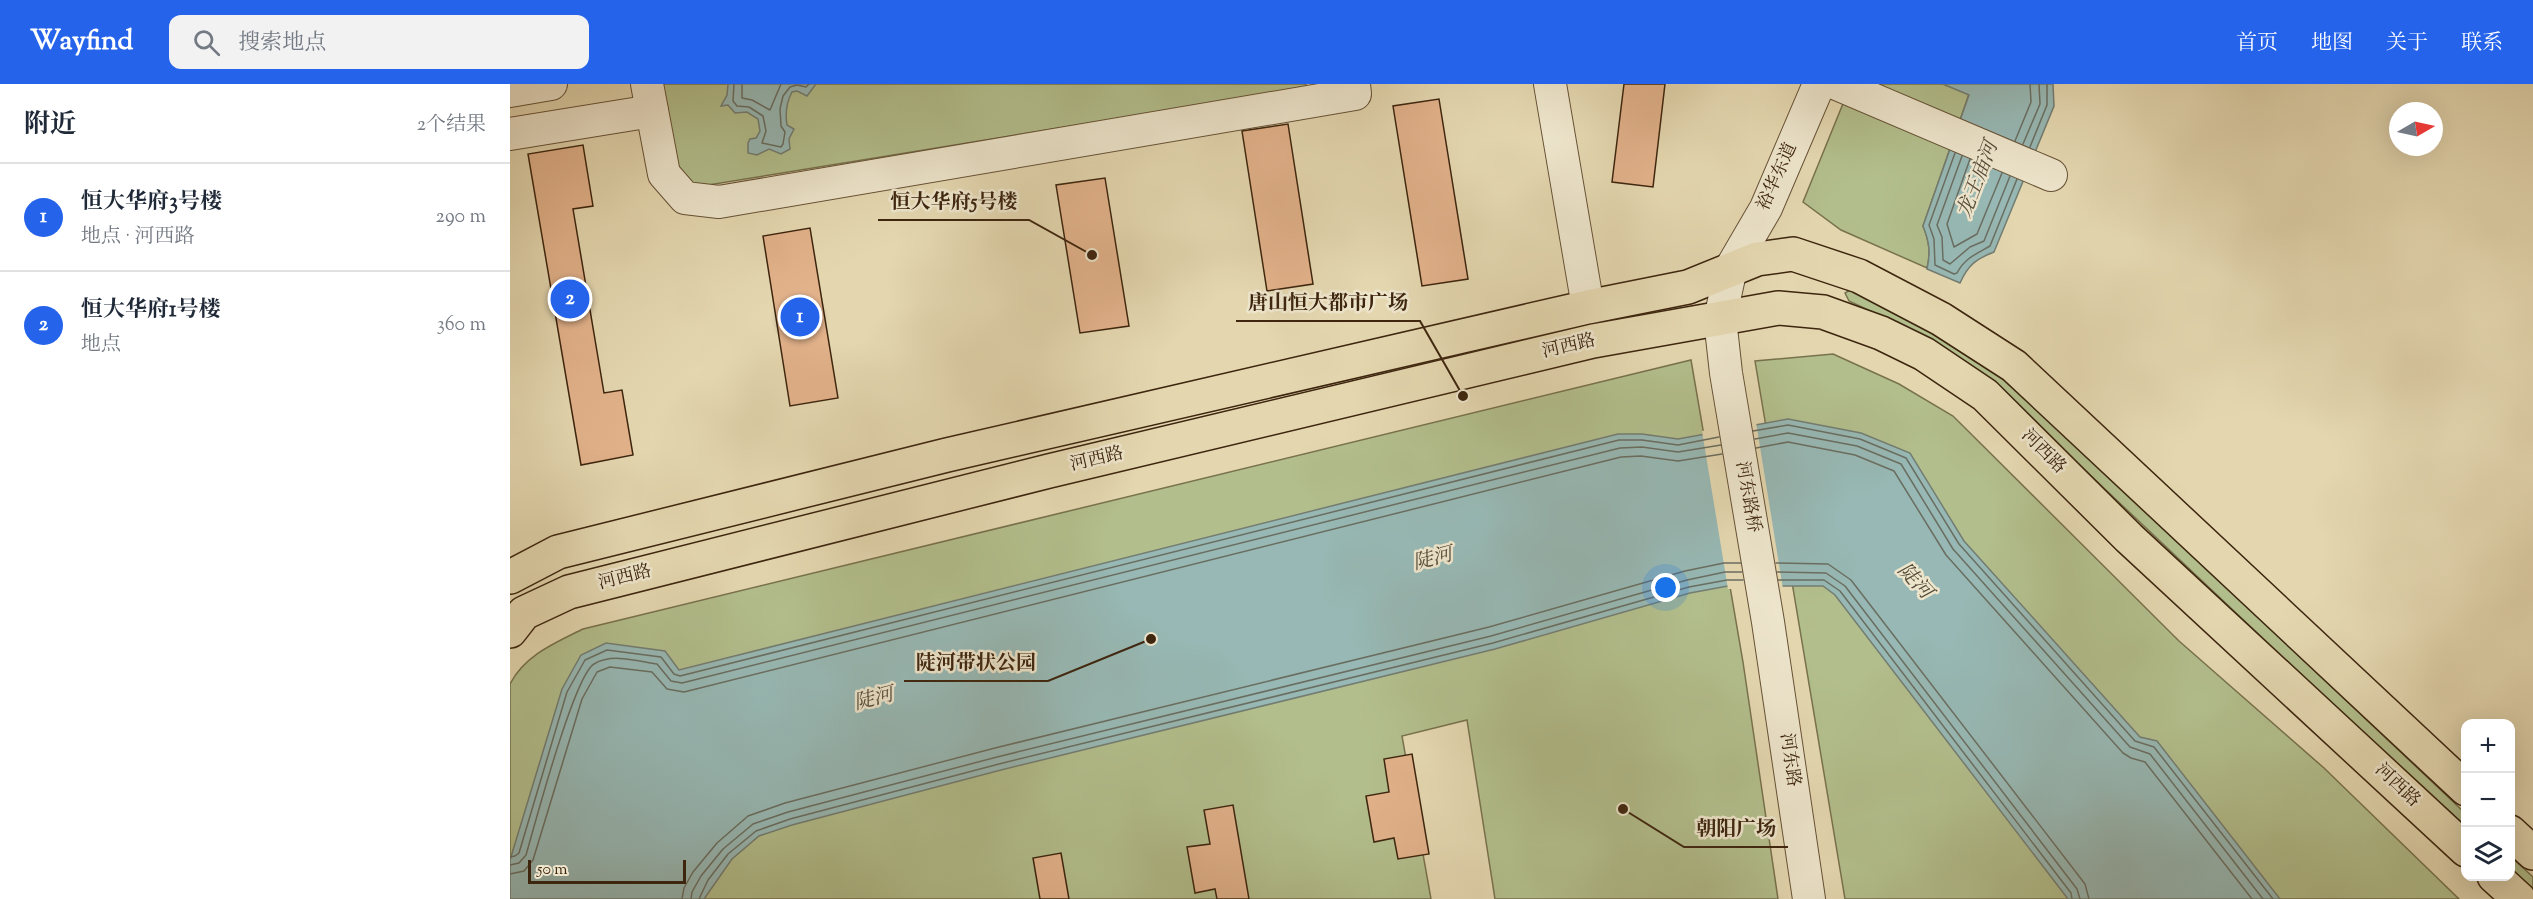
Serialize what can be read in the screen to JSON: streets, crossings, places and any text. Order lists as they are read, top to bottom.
{
  "streets": {
    "main road": ["河西路"],
    "street": ["裕华东道", "河东路桥", "河东路"]
  },
  "crossings": [
    ["裕华东道", "河西路"],
    ["裕华东道", "河东路桥"],
    ["河西路", "河东路桥"],
    ["河东路桥", "河东路"]
  ],
  "water": ["龙王庙河", "陡河"],
  "places": [
    "恒大华府5号楼",
    "唐山恒大都市广场",
    "陡河带状公园",
    "朝阳广场"
  ],
  "scale_bar": "50 m",
  "north": "right",
  "page": {
    "header": "Wayfind",
    "search": "搜索地点",
    "nav": [
      "首页",
      "地图",
      "关于",
      "联系"
    ],
    "heading": ["附近", "2个结果"],
    "list": [
      {
        "mark": "1",
        "name": "恒大华府3号楼",
        "note": "地点 · 河西路",
        "value": "290 m"
      },
      {
        "mark": "2",
        "name": "恒大华府1号楼",
        "note": "地点",
        "value": "360 m"
      }
    ],
    "pins": ["2", "1"],
    "map_buttons": ["+", "−"],
    "scale": "50 m"
  }
}
